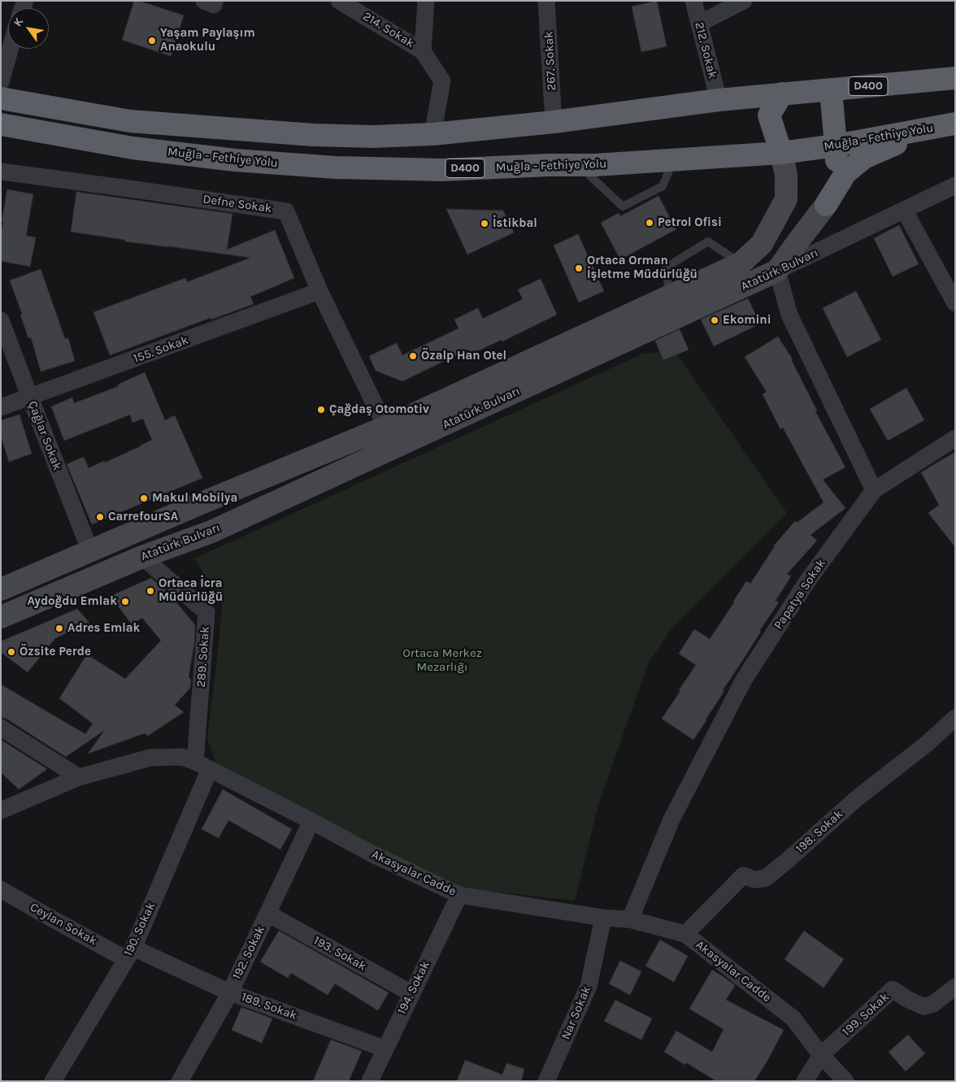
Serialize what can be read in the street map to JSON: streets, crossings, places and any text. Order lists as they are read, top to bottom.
{
  "streets": {
    "highway": ["D400", "Muğla - Fethiye Yolu"],
    "main road": ["Atatürk Bulvarı"],
    "street": [
      "214. Sokak",
      "212. Sokak",
      "267. Sokak",
      "Defne Sokak",
      "155. Sokak",
      "Çağlar Sokak",
      "Papatya Sokak",
      "289. Sokak",
      "198. Sokak",
      "Akasyalar Cadde",
      "Ceylan Sokak",
      "190. Sokak",
      "192. Sokak",
      "193. Sokak",
      "194. Sokak",
      "189. Sokak",
      "Nar Sokak",
      "199. Sokak"
    ]
  },
  "crossings": [
    ["214. Sokak", "D400"],
    ["212. Sokak", "D400"],
    ["267. Sokak", "D400"],
    ["Muğla - Fethiye Yolu", "Atatürk Bulvarı"],
    ["Defne Sokak", "Atatürk Bulvarı"],
    ["Defne Sokak", "155. Sokak"],
    ["Atatürk Bulvarı", "Çağlar Sokak"],
    ["Atatürk Bulvarı", "289. Sokak"],
    ["155. Sokak", "Çağlar Sokak"],
    ["Papatya Sokak", "Akasyalar Cadde"],
    ["289. Sokak", "Akasyalar Cadde"],
    ["198. Sokak", "Akasyalar Cadde"],
    ["Akasyalar Cadde", "190. Sokak"],
    ["Akasyalar Cadde", "192. Sokak"],
    ["Akasyalar Cadde", "194. Sokak"],
    ["Akasyalar Cadde", "Nar Sokak"],
    ["Akasyalar Cadde", "199. Sokak"],
    ["Ceylan Sokak", "190. Sokak"],
    ["Ceylan Sokak", "189. Sokak"],
    ["190. Sokak", "189. Sokak"],
    ["192. Sokak", "193. Sokak"],
    ["192. Sokak", "189. Sokak"],
    ["193. Sokak", "194. Sokak"],
    ["194. Sokak", "189. Sokak"]
  ],
  "parks": ["Ortaca Merkez Mezarlığı"],
  "places": [
    "Yaşam Paylaşım Anaokulu",
    "Petrol Ofisi",
    "İstikbal",
    "Ortaca Orman İşletme Müdürlüğü",
    "Ekomini",
    "Özalp Han Otel",
    "Çağdaş Otomotiv",
    "Makul Mobilya",
    "CarrefourSA",
    "Ortaca İcra Müdürlüğü",
    "Aydoğdu Emlak",
    "Adres Emlak",
    "Özsite Perde"
  ],
  "north": "top left"
}
